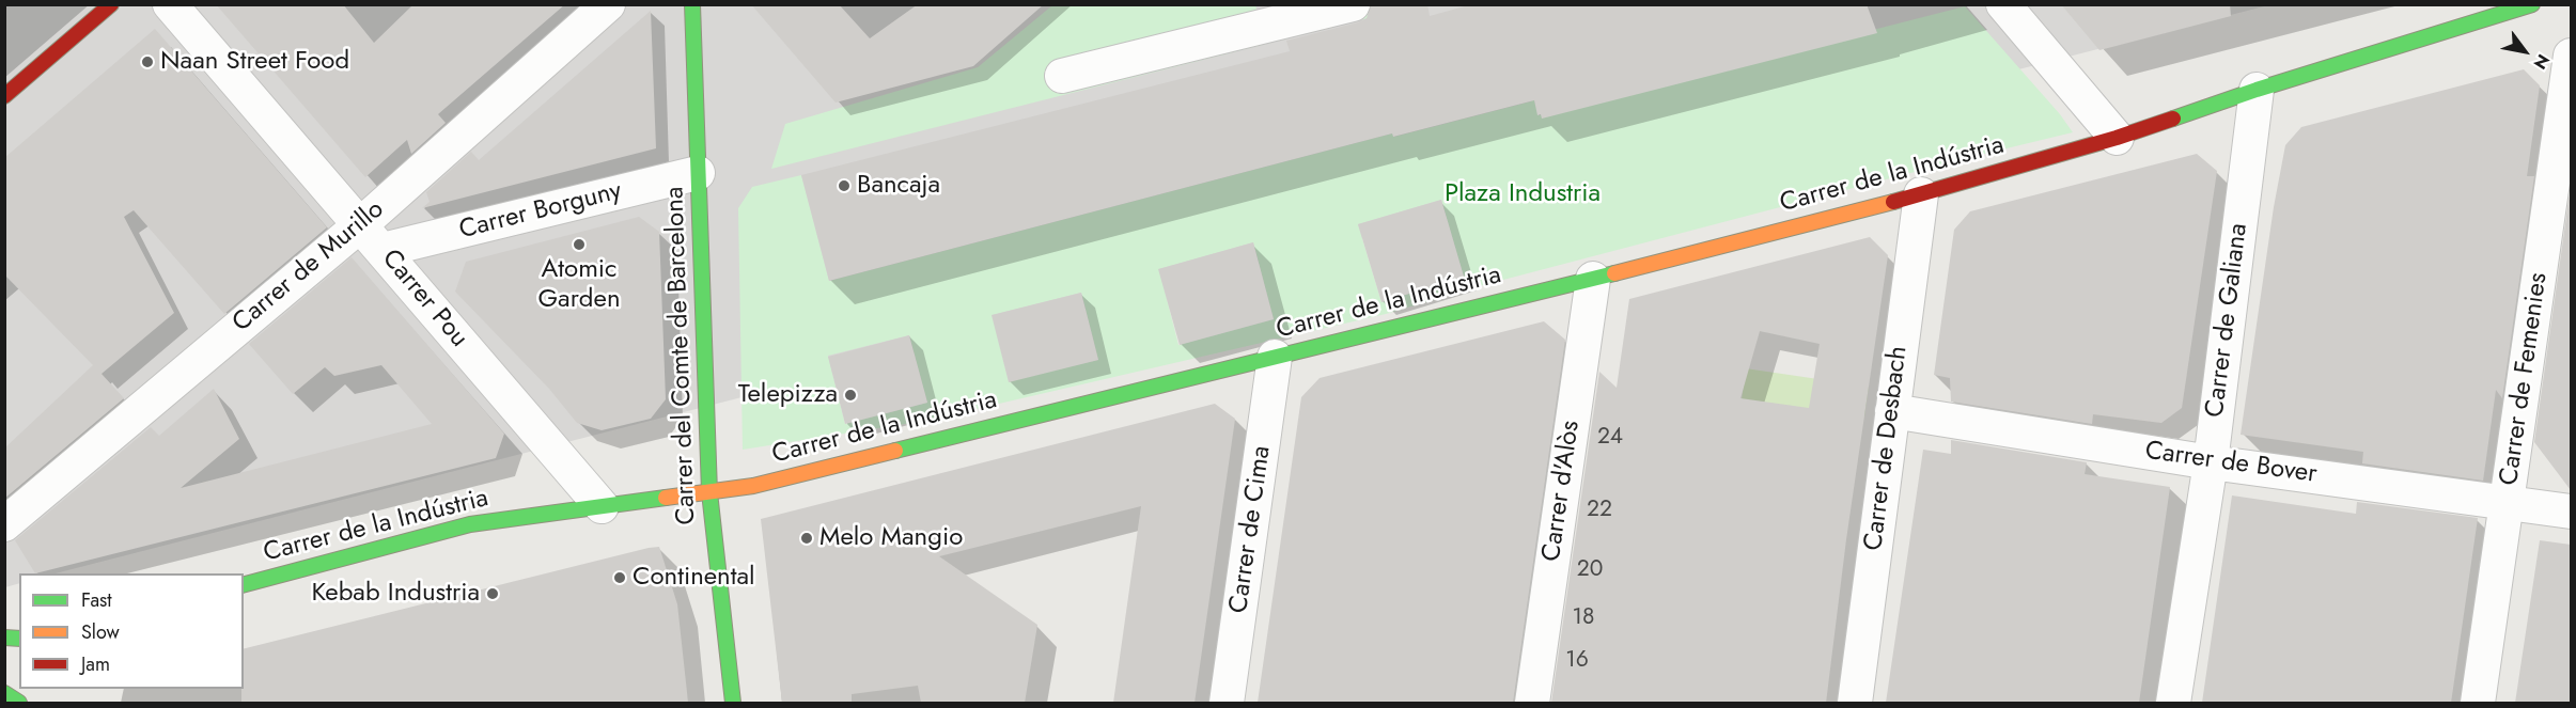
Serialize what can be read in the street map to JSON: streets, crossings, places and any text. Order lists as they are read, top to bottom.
{
  "streets": {
    "street": [
      "Carrer de la Indústria",
      "Carrer Borguny",
      "Carrer de Murillo",
      "Carrer Pou",
      "Carrer de Galiana",
      "Carrer del Comte de Barcelona",
      "Carrer de Femenies",
      "Carrer de Desbach",
      "Carrer de Bover",
      "Carrer d'Alòs",
      "Carrer de Cima"
    ]
  },
  "crossings": [
    ["Carrer de la Indústria", "Carrer Pou"],
    ["Carrer de la Indústria", "Carrer de Galiana"],
    ["Carrer de la Indústria", "Carrer del Comte de Barcelona"],
    ["Carrer de la Indústria", "Carrer de Desbach"],
    ["Carrer de la Indústria", "Carrer d'Alòs"],
    ["Carrer de la Indústria", "Carrer de Cima"],
    ["Carrer Borguny", "Carrer Pou"],
    ["Carrer Borguny", "Carrer del Comte de Barcelona"],
    ["Carrer de Murillo", "Carrer Pou"],
    ["Carrer de Galiana", "Carrer de Bover"],
    ["Carrer de Femenies", "Carrer de Bover"],
    ["Carrer de Desbach", "Carrer de Bover"]
  ],
  "parks": ["Plaza Industria"],
  "places": [
    "Naan Street Food",
    "Bancaja",
    "Atomic Garden",
    "Telepizza",
    "Melo Mangio",
    "Continental",
    "Kebab Industria"
  ],
  "house_numbers": [
    "24",
    "22",
    "20",
    "18",
    "16"
  ],
  "legend": ["Fast", "Slow", "Jam"],
  "north": "bottom right"
}
